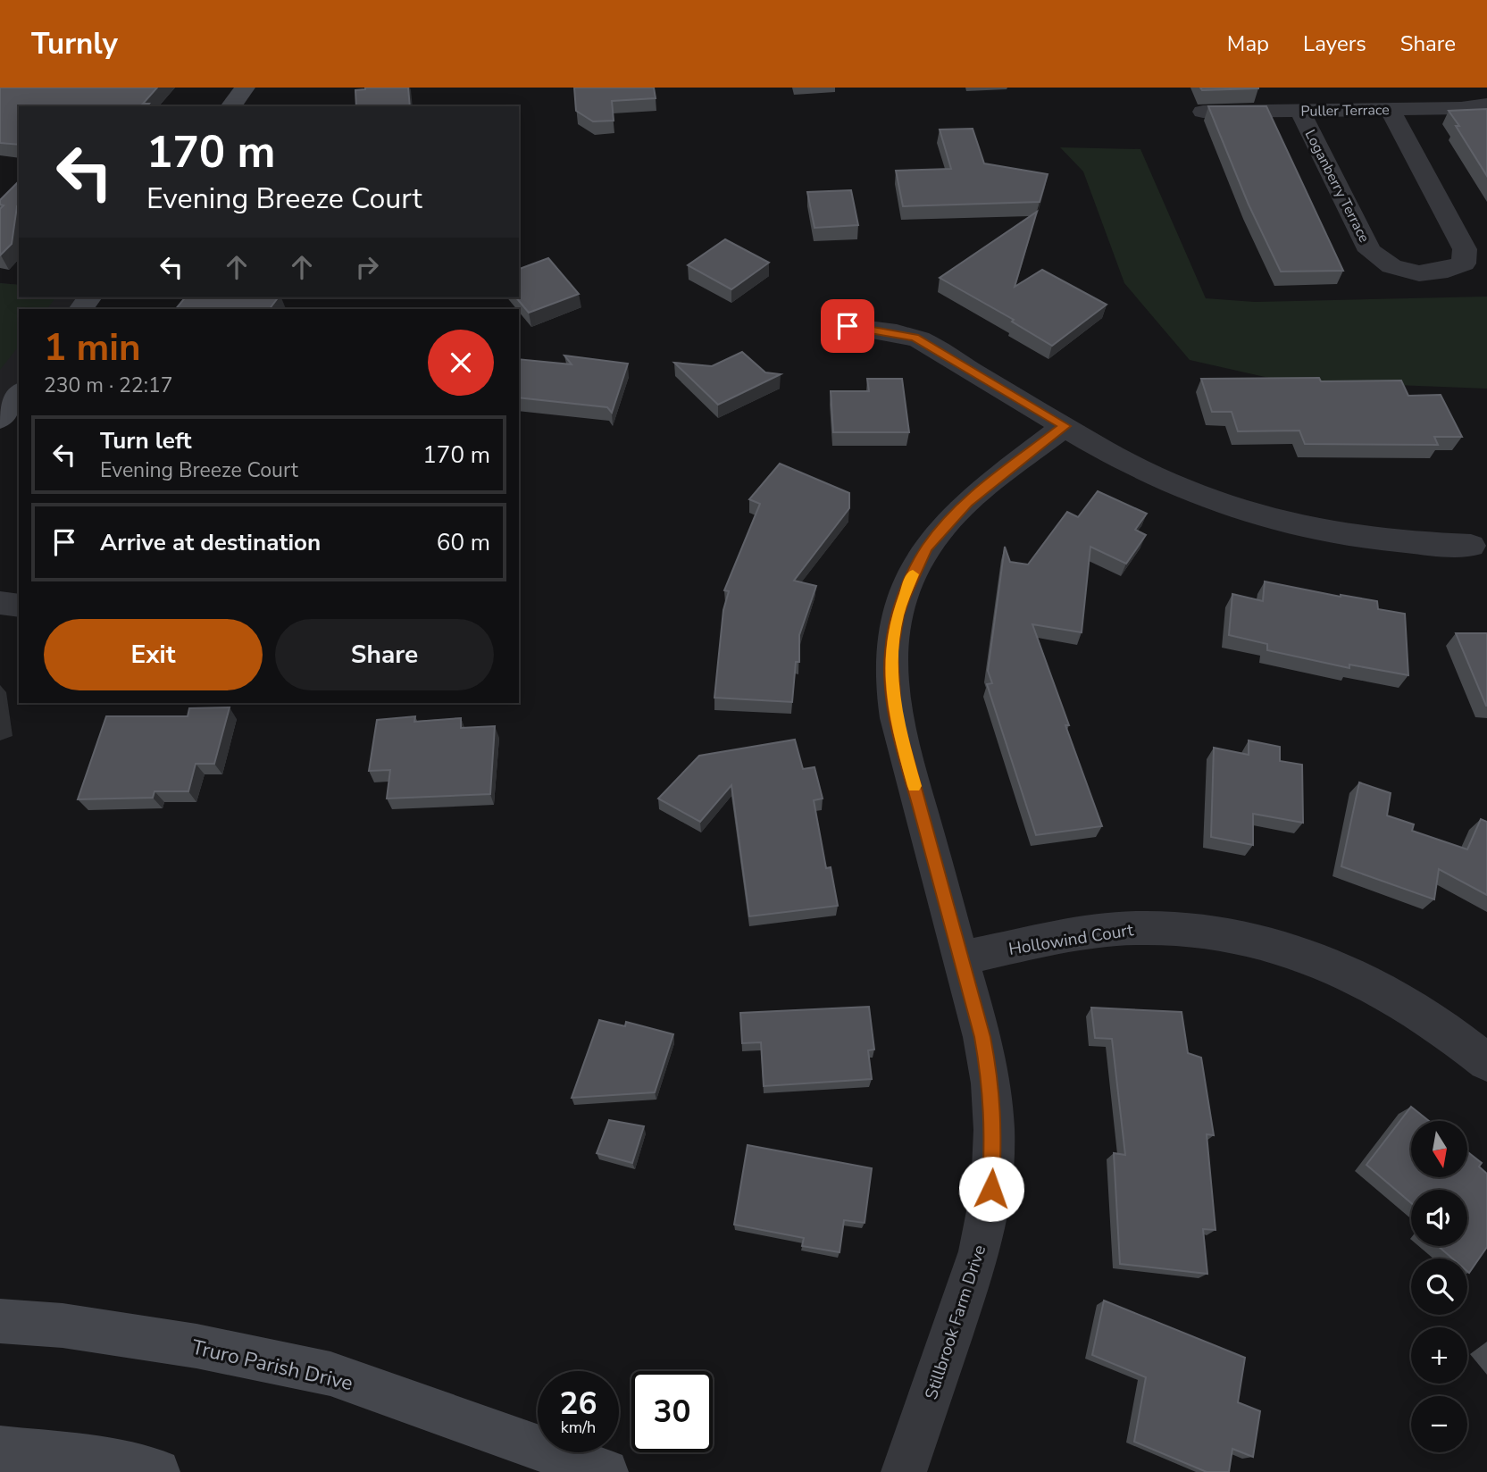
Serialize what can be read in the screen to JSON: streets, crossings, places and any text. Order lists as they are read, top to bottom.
{
  "streets": {
    "street": [
      "Puller Terrace",
      "Loganberry Terrace",
      "Hollowind Court",
      "Stillbrook Farm Drive",
      "Truro Parish Drive"
    ]
  },
  "crossings": [
    ["Puller Terrace", "Loganberry Terrace"],
    ["Hollowind Court", "Stillbrook Farm Drive"]
  ],
  "north": "bottom",
  "page": {
    "header": "Turnly",
    "nav": ["Map", "Layers", "Share"],
    "turn": ["170 m", "Evening Breeze Court"],
    "heading": ["1 min", "230 m · 22:17"],
    "list": [
      {
        "name": "Turn left",
        "note": "Evening Breeze Court",
        "value": "170 m"
      },
      {
        "name": "Arrive at destination",
        "value": "60 m"
      }
    ],
    "buttons": ["Exit", "Share"],
    "map_buttons": ["+", "−"],
    "speed": "26 km/h",
    "limit": "30"
  }
}
